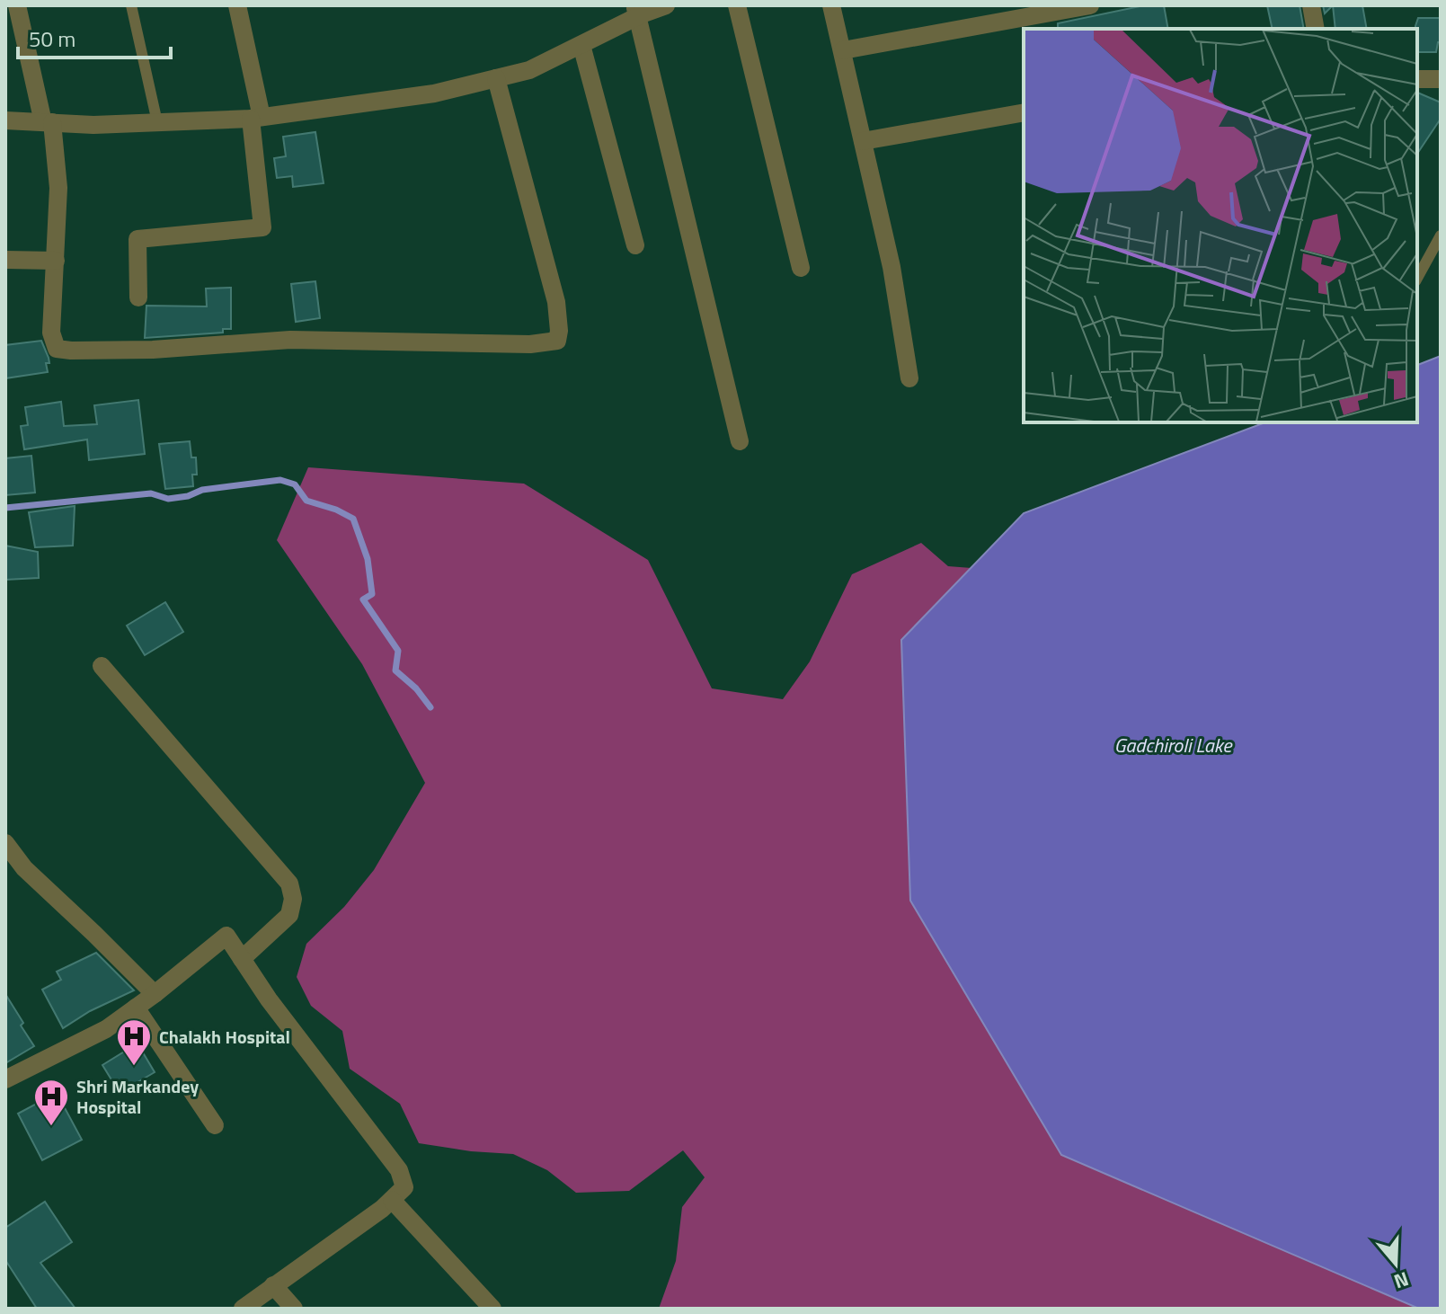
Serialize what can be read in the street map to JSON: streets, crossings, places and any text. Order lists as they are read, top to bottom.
{
  "water": ["Gadchiroli Lake"],
  "places": {
    "hospital": ["Chalakh Hospital", "Shri Markandey Hospital"]
  },
  "scale_bar": "50 m",
  "north": "bottom"
}
